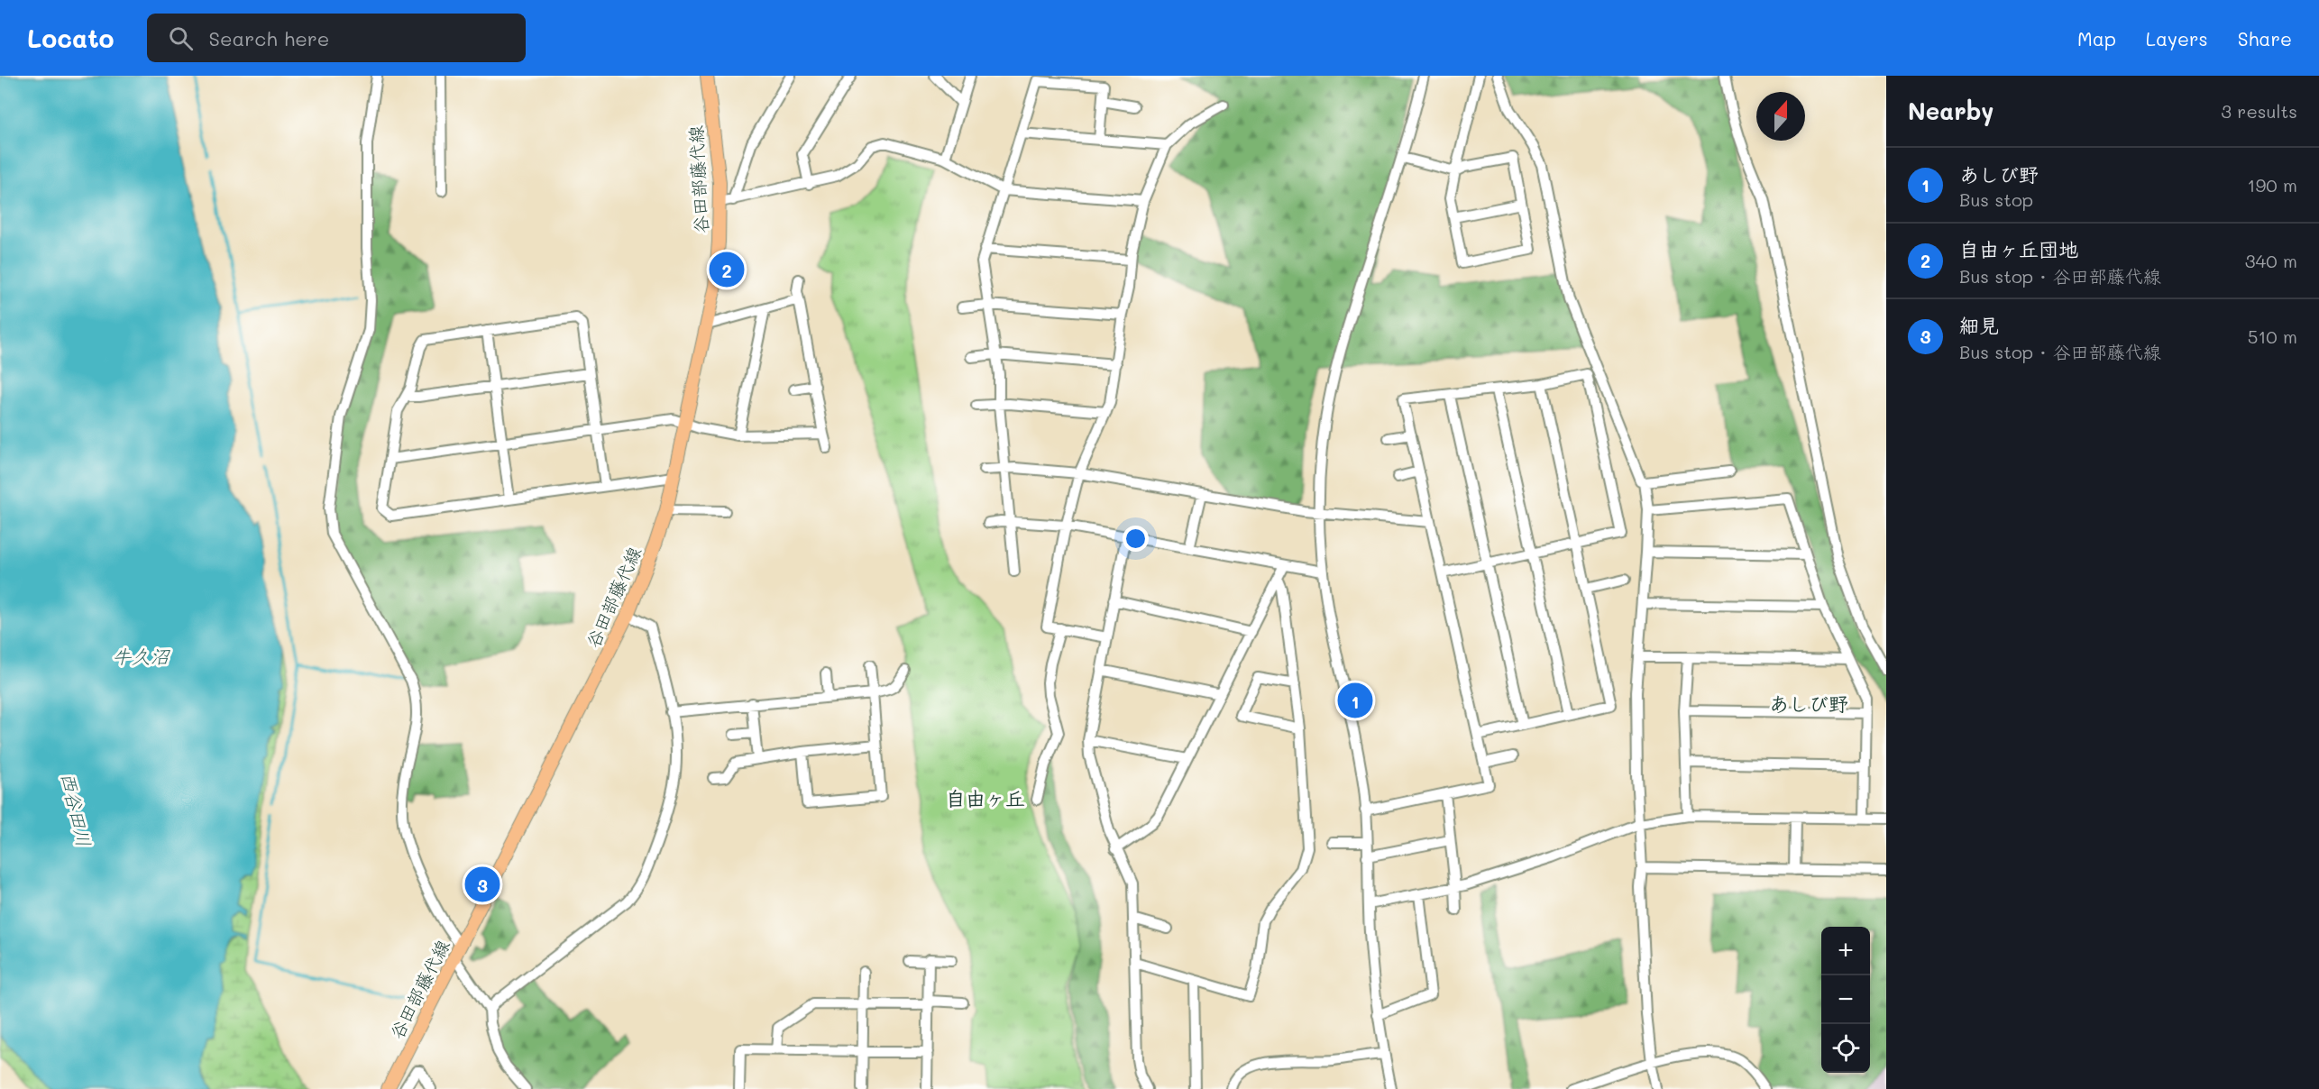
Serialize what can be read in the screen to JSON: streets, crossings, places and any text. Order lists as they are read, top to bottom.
{
  "streets": {
    "main road": ["谷田部藤代線"]
  },
  "districts": ["あしび野", "自由ヶ丘"],
  "water": ["牛久沼", "西谷田川"],
  "north": "top",
  "page": {
    "header": "Locato",
    "search": "Search here",
    "nav": ["Map", "Layers", "Share"],
    "heading": ["Nearby", "3 results"],
    "list": [
      {
        "mark": "1",
        "name": "あしび野",
        "note": "Bus stop",
        "value": "190 m"
      },
      {
        "mark": "2",
        "name": "自由ヶ丘団地",
        "note": "Bus stop · 谷田部藤代線",
        "value": "340 m"
      },
      {
        "mark": "3",
        "name": "細見",
        "note": "Bus stop · 谷田部藤代線",
        "value": "510 m"
      }
    ],
    "pins": ["2", "1", "3"],
    "map_buttons": ["+", "−"]
  }
}
